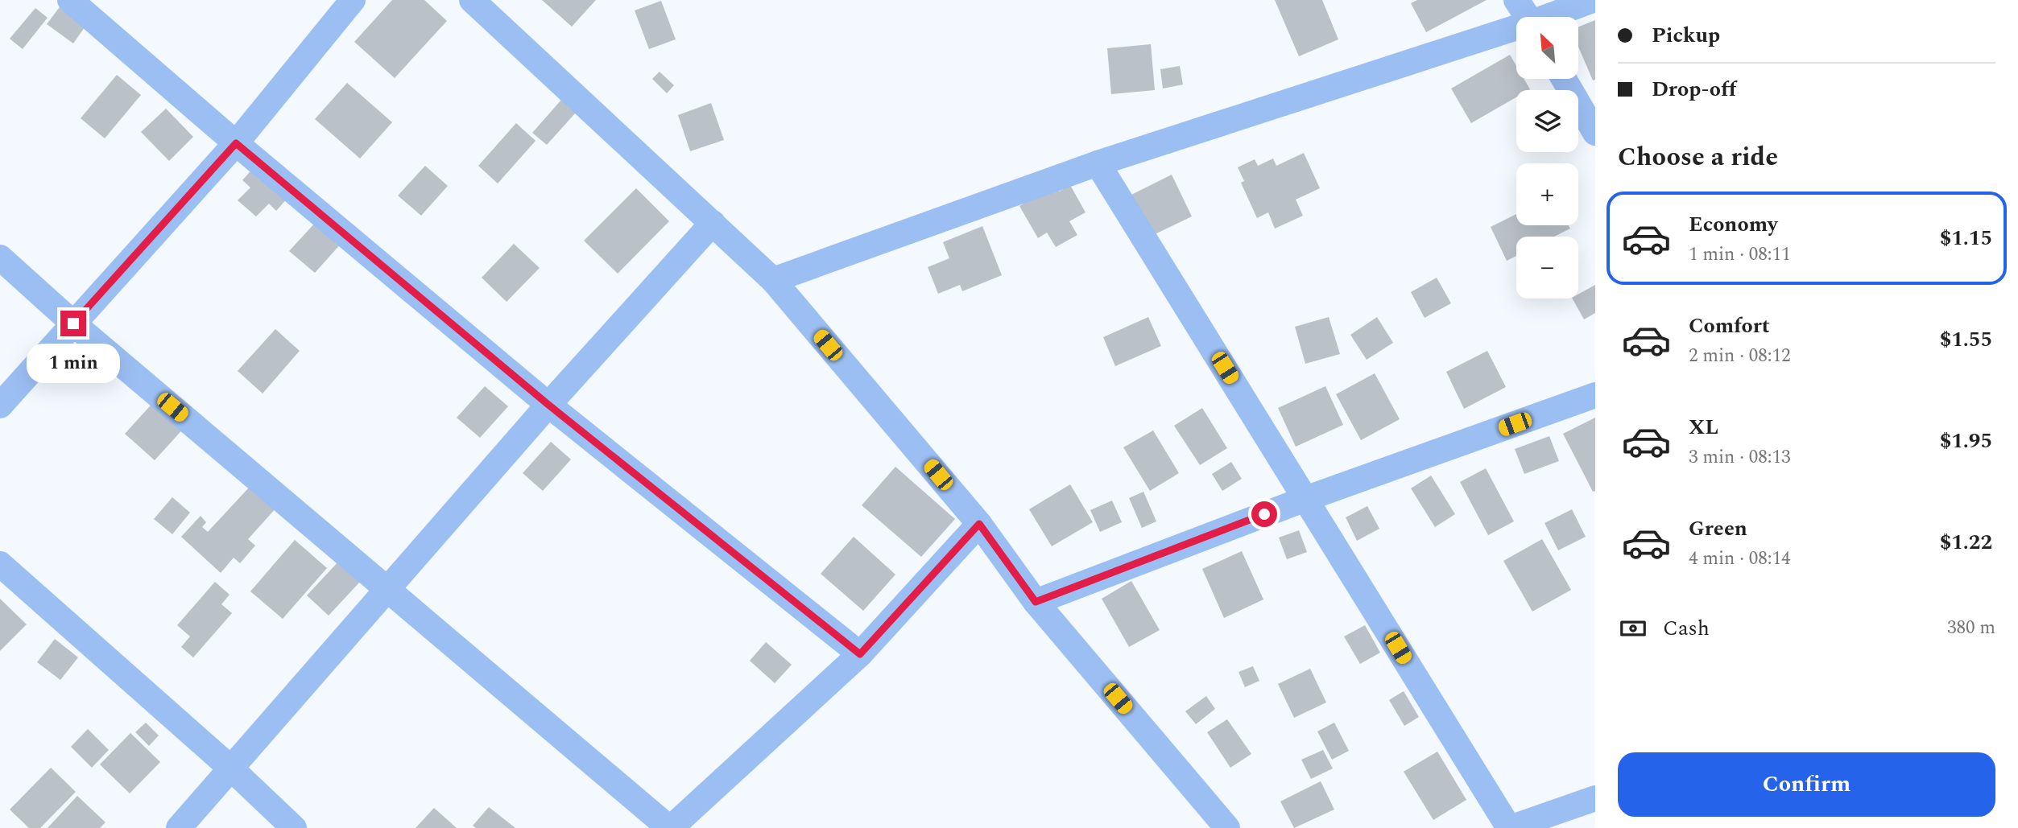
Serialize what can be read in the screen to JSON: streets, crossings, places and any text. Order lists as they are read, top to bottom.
{
  "north": "top left",
  "page": {
    "banner": ["Pickup", "Drop-off"],
    "map_buttons": ["+", "−"],
    "heading": "Choose a ride",
    "list": [
      {
        "name": "Economy",
        "note": "1 min · 08:11",
        "value": "$1.15"
      },
      {
        "name": "Comfort",
        "note": "2 min · 08:12",
        "value": "$1.55"
      },
      {
        "name": "XL",
        "note": "3 min · 08:13",
        "value": "$1.95"
      },
      {
        "name": "Green",
        "note": "4 min · 08:14",
        "value": "$1.22"
      }
    ],
    "bubble": "1 min",
    "pay": ["Cash", "380 m"],
    "buttons": "Confirm"
  }
}
